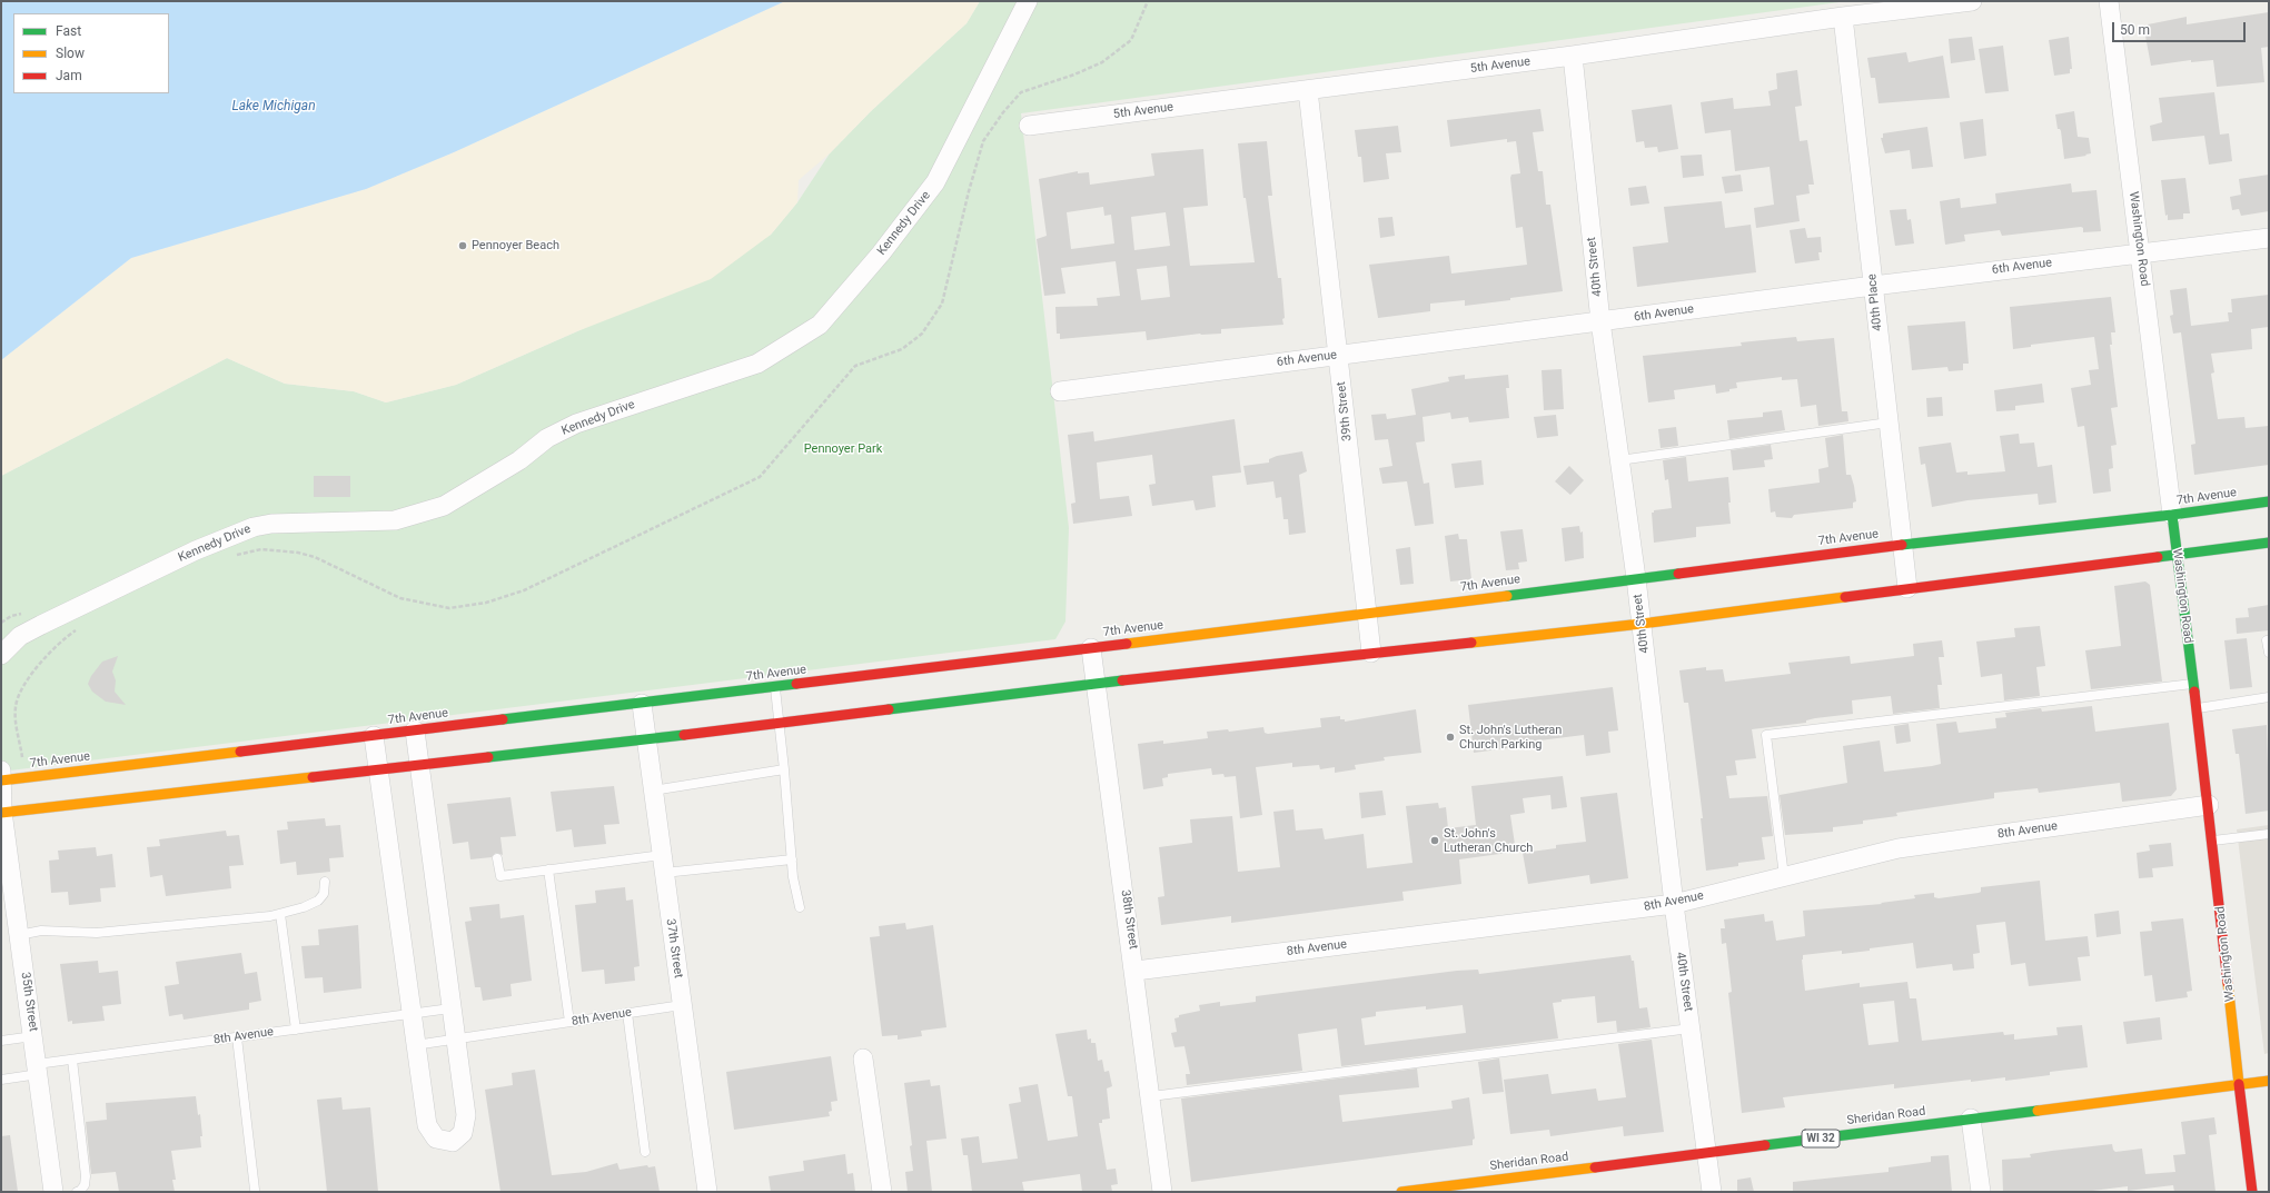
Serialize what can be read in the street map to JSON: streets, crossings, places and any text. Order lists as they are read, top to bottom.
{
  "streets": {
    "street": [
      "5th Avenue",
      "Kennedy Drive",
      "Washington Road",
      "40th Street",
      "6th Avenue",
      "40th Place",
      "39th Street",
      "7th Avenue",
      "8th Avenue",
      "38th Street",
      "37th Street",
      "35th Street",
      "Sheridan Road",
      "WI 32"
    ]
  },
  "crossings": [
    ["5th Avenue", "40th Street"],
    ["5th Avenue", "40th Place"],
    ["5th Avenue", "39th Street"],
    ["Washington Road", "6th Avenue"],
    ["Washington Road", "7th Avenue"],
    ["Washington Road", "8th Avenue"],
    ["Washington Road", "Sheridan Road"],
    ["40th Street", "6th Avenue"],
    ["40th Street", "7th Avenue"],
    ["40th Street", "8th Avenue"],
    ["40th Street", "Sheridan Road"],
    ["6th Avenue", "40th Place"],
    ["6th Avenue", "39th Street"],
    ["40th Place", "7th Avenue"],
    ["39th Street", "7th Avenue"],
    ["7th Avenue", "38th Street"],
    ["7th Avenue", "37th Street"],
    ["8th Avenue", "38th Street"],
    ["8th Avenue", "37th Street"],
    ["8th Avenue", "35th Street"]
  ],
  "water": ["Lake Michigan"],
  "parks": ["Pennoyer Park"],
  "places": ["Pennoyer Beach", "St. John's Lutheran Church Parking", "St. John's Lutheran Church"],
  "legend": ["Fast", "Slow", "Jam"],
  "scale_bar": "50 m"
}
